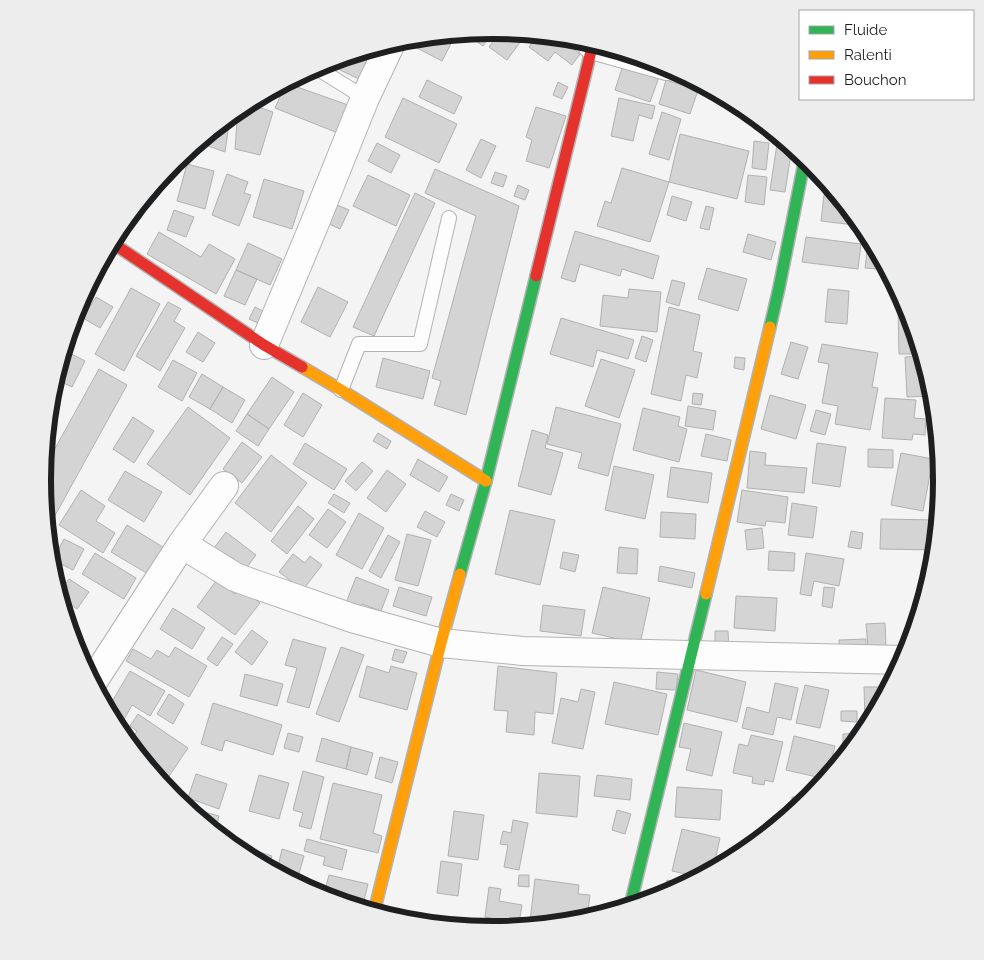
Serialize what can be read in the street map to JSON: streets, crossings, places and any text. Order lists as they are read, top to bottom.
{
  "legend": ["Fluide", "Ralenti", "Bouchon"]
}
